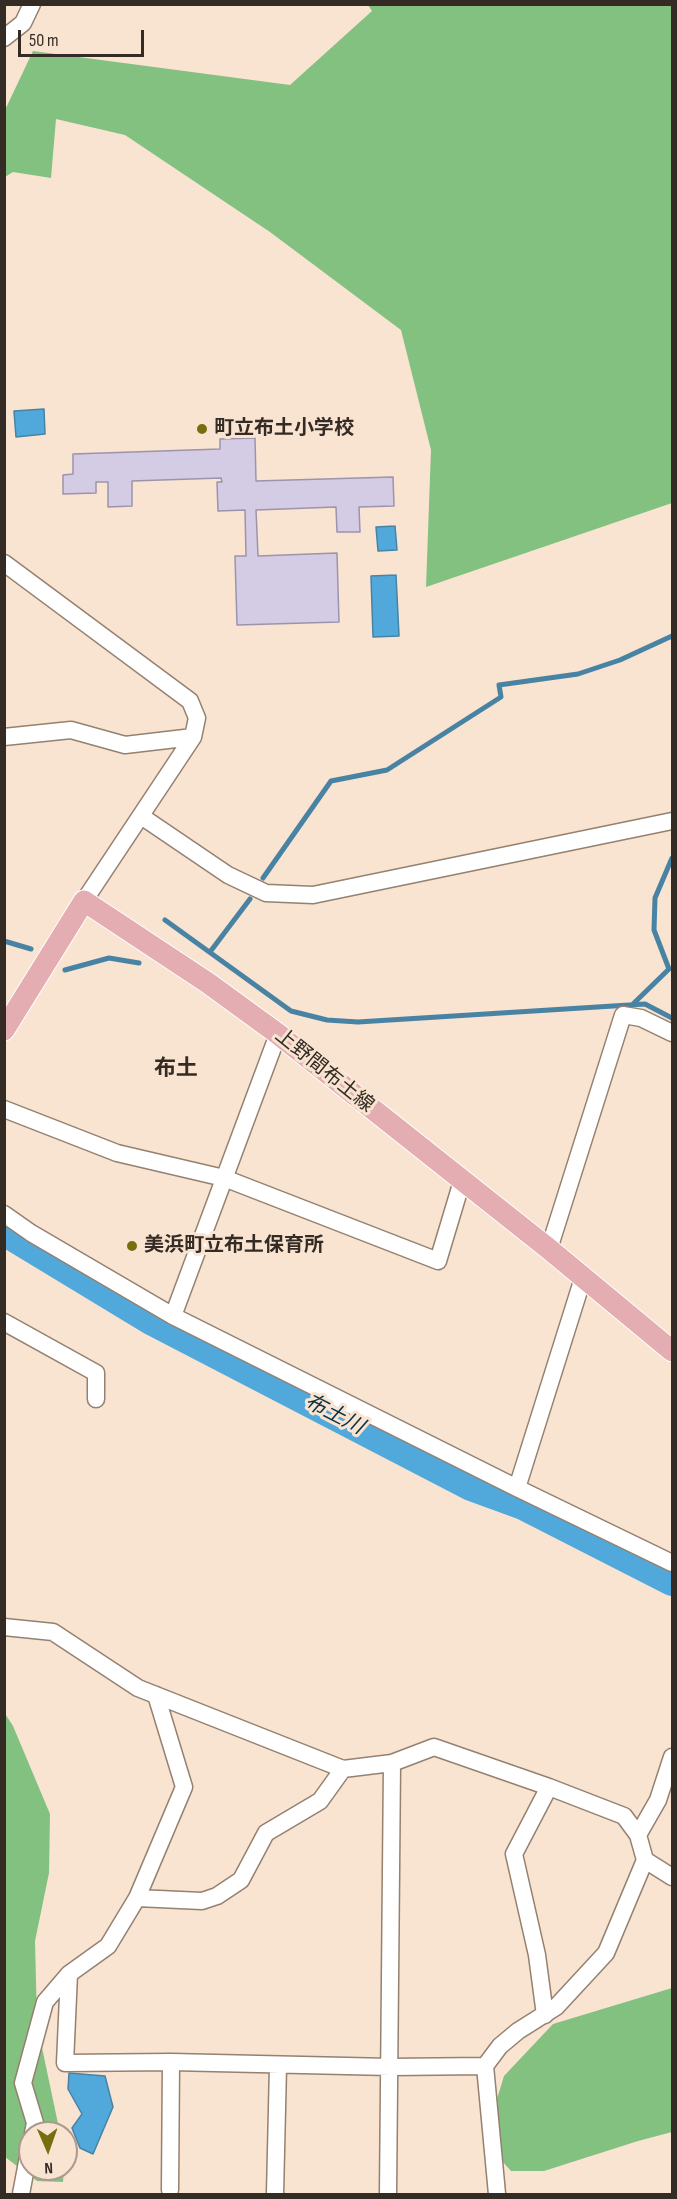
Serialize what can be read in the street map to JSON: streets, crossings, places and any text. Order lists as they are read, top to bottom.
{
  "streets": {
    "main road": ["上野間布土線"]
  },
  "districts": ["布土"],
  "water": ["布土川"],
  "places": ["町立布土小学校", "美浜町立布土保育所"],
  "scale_bar": "50 m",
  "north": "bottom"
}
